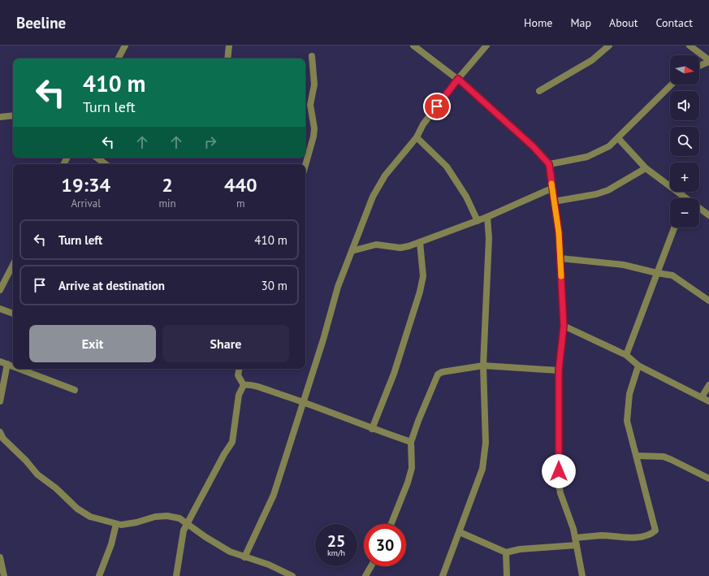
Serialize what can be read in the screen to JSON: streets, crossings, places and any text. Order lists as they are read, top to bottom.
{
  "north": "right",
  "page": {
    "header": "Beeline",
    "nav": [
      "Home",
      "Map",
      "About",
      "Contact"
    ],
    "map_buttons": ["+", "−"],
    "turn": ["410 m", "Turn left"],
    "eta": [
      "19:34",
      "Arrival",
      "2",
      "min",
      "440",
      "m"
    ],
    "list": [
      {
        "name": "Turn left",
        "value": "410 m"
      },
      {
        "name": "Arrive at destination",
        "value": "30 m"
      }
    ],
    "buttons": ["Exit", "Share"],
    "speed": "25 km/h",
    "limit": "30"
  }
}
